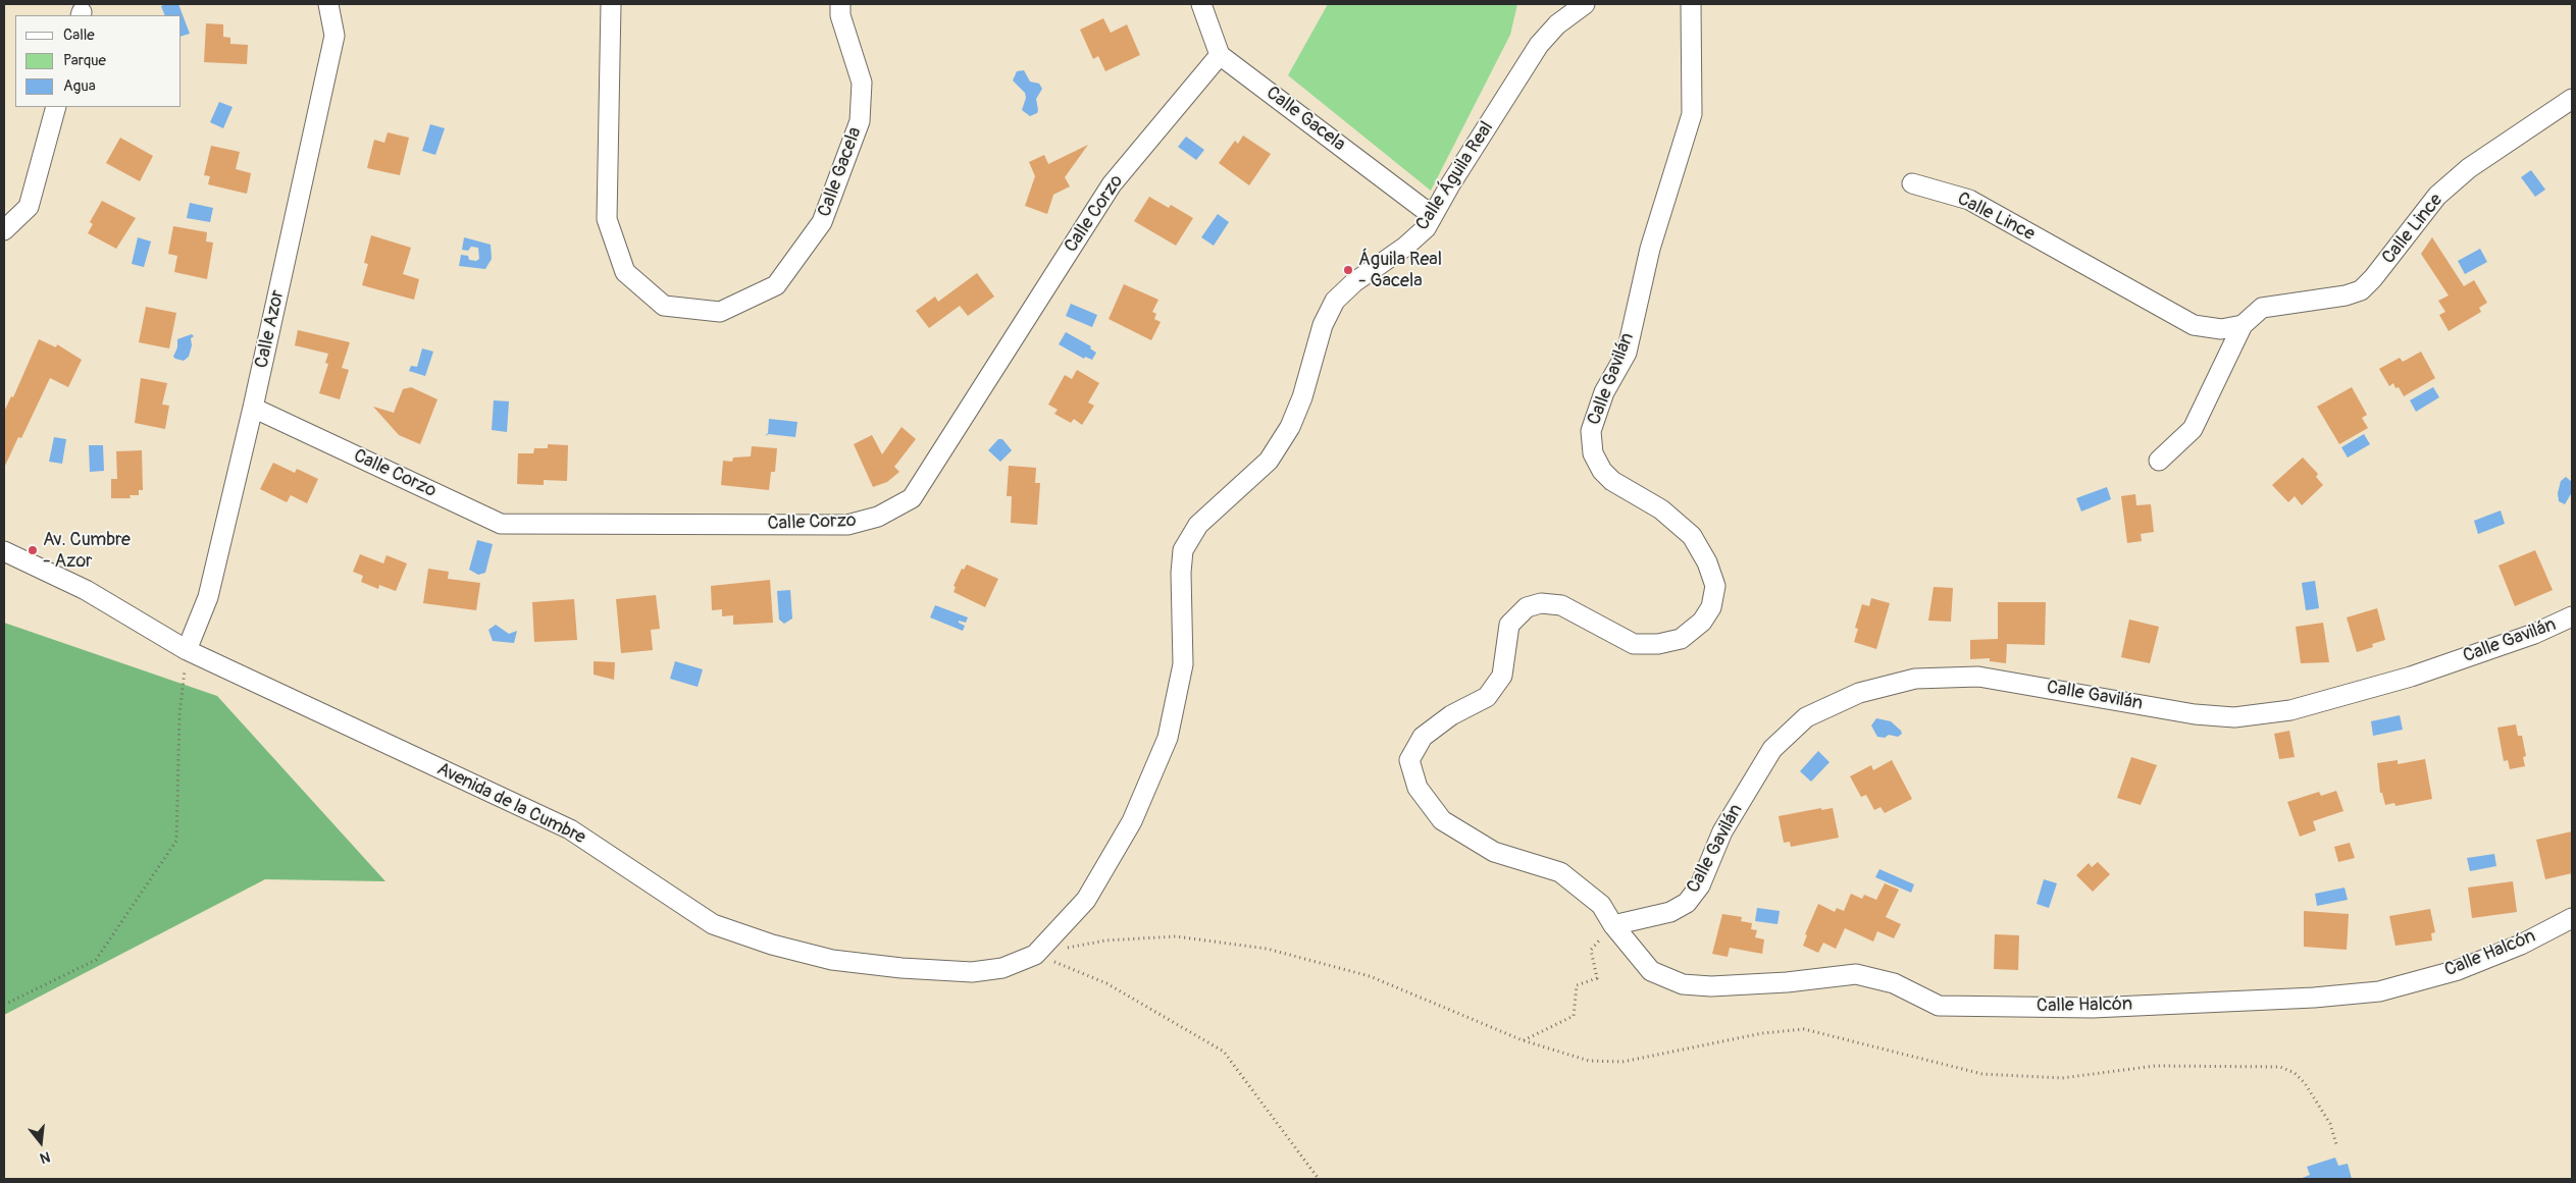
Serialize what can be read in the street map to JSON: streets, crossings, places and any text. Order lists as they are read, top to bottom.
{
  "streets": {
    "street": [
      "Calle Gacela",
      "Calle Águila Real",
      "Calle Corzo",
      "Calle Lince",
      "Calle Azor",
      "Calle Gavilán",
      "Avenida de la Cumbre",
      "Calle Halcón"
    ]
  },
  "crossings": [
    ["Calle Gacela", "Calle Águila Real"],
    ["Calle Gacela", "Calle Corzo"],
    ["Calle Águila Real", "Avenida de la Cumbre"],
    ["Calle Corzo", "Calle Azor"],
    ["Calle Azor", "Avenida de la Cumbre"],
    ["Calle Gavilán", "Calle Halcón"]
  ],
  "places": ["Águila Real - Gacela", "Av. Cumbre - Azor"],
  "legend": ["Calle", "Parque", "Agua"],
  "north": "bottom"
}
